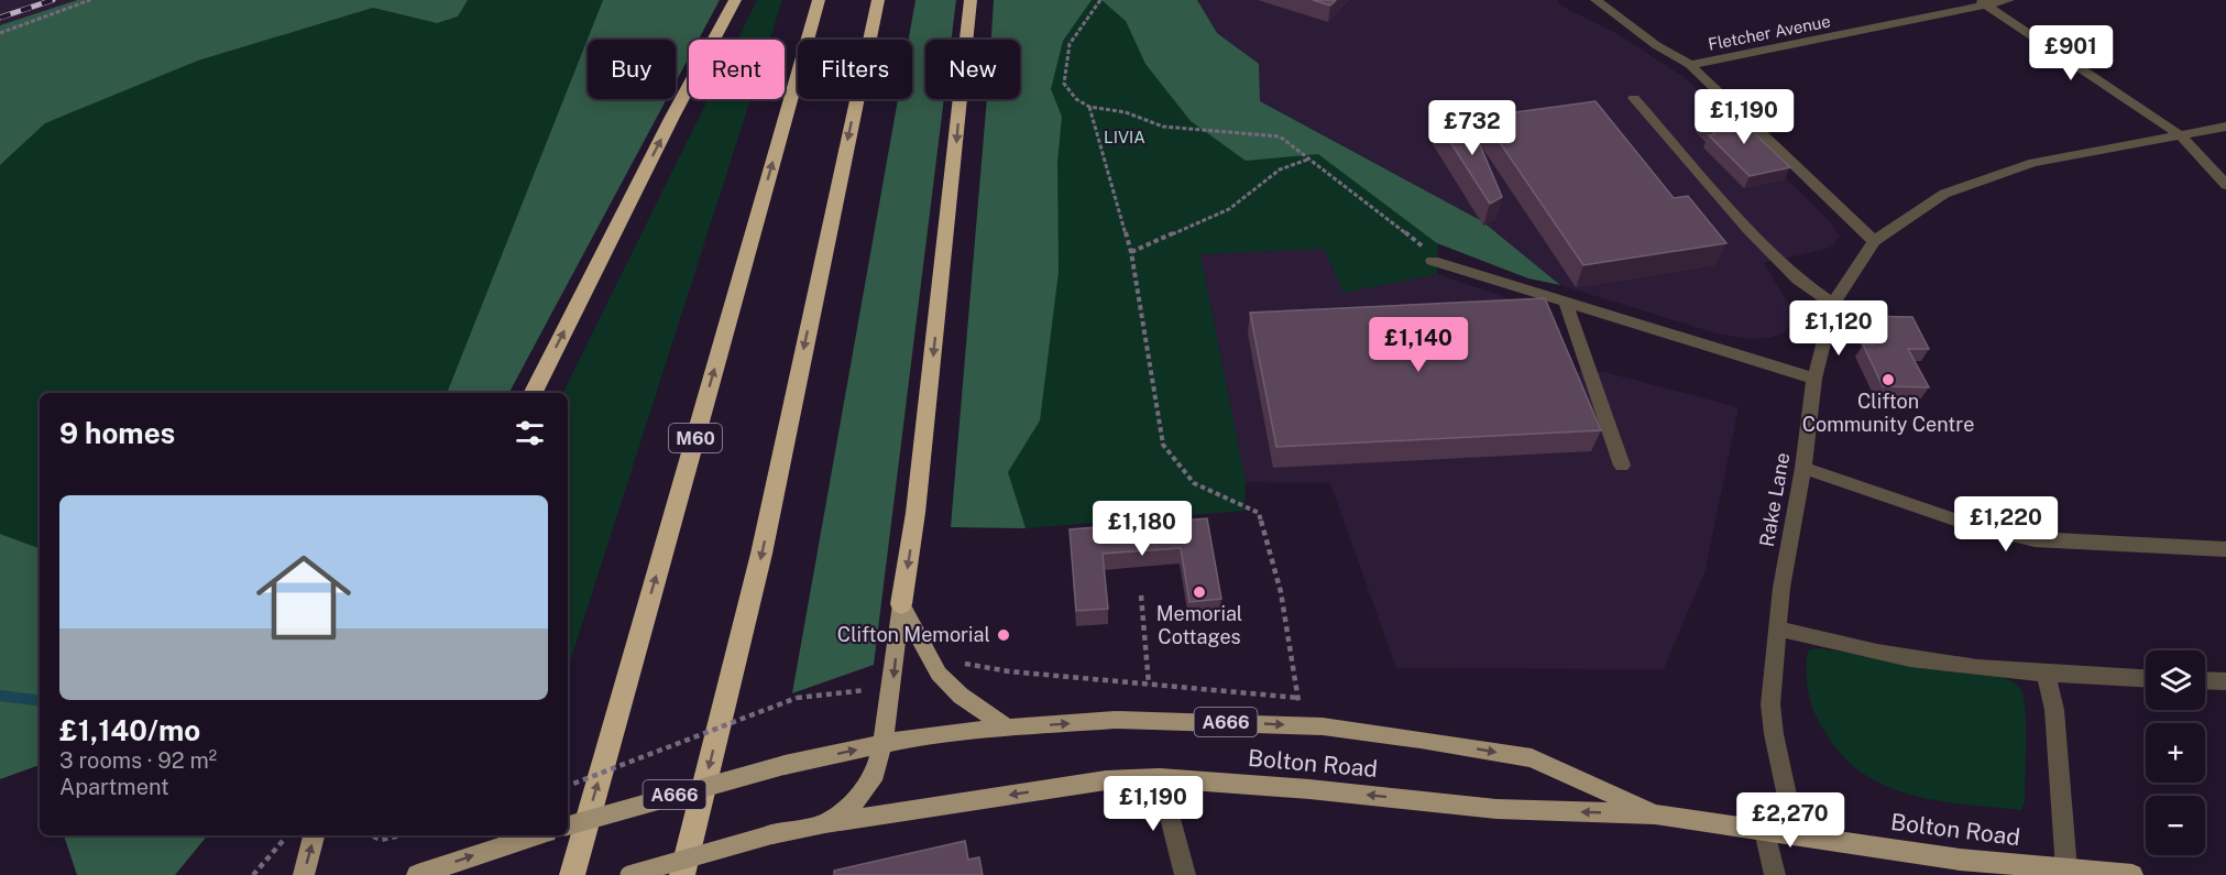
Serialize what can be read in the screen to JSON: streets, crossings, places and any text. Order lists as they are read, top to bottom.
{
  "streets": {
    "highway": ["M60"],
    "main road": ["A666", "Bolton Road"],
    "street": ["Fletcher Avenue", "Rake Lane"]
  },
  "crossings": [
    ["Rake Lane", "Bolton Road"]
  ],
  "parks": ["LIVIA"],
  "places": ["Clifton Community Centre", "Memorial Cottages", "Clifton Memorial"],
  "page": {
    "price": [
      "£901",
      "£1,190",
      "£732",
      "£1,120",
      "£1,140",
      "£1,220",
      "£1,180",
      "£1,190",
      "£2,270"
    ],
    "chip": [
      "Buy",
      "Rent",
      "Filters",
      "New"
    ],
    "heading": "9 homes",
    "list": [
      {
        "name": "£1,140/mo",
        "note": "3 rooms · 92 m² · Apartment"
      }
    ],
    "map_buttons": ["+", "−"]
  }
}
